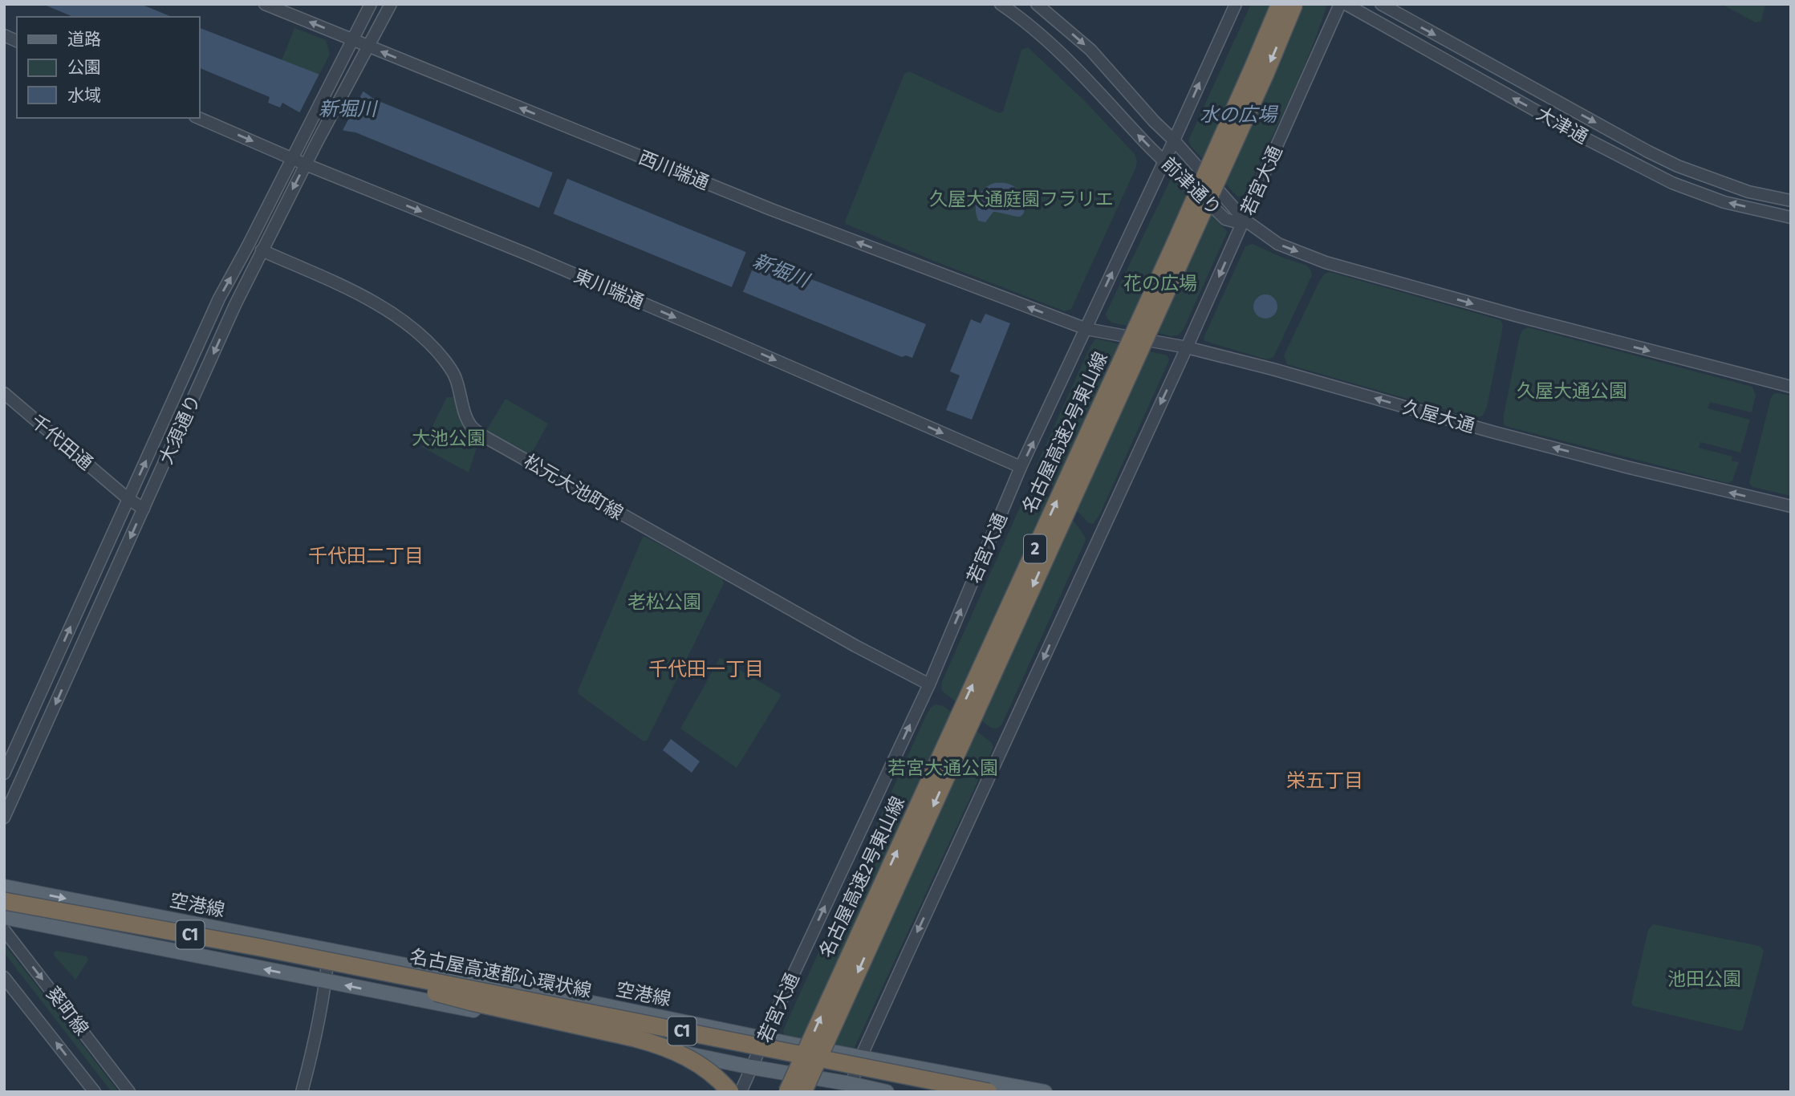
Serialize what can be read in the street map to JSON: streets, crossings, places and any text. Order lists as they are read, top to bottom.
{
  "streets": {
    "highway": [
      "名古屋高速2号東山線",
      "2",
      "C1",
      "名古屋高速都心環状線"
    ],
    "main road": ["空港線"],
    "street": [
      "大津通",
      "西川端通",
      "若宮大通",
      "前津通り",
      "東川端通",
      "久屋大通",
      "大須通り",
      "千代田通",
      "松元大池町線",
      "葵町線"
    ]
  },
  "crossings": [
    ["西川端通", "若宮大通"],
    ["西川端通", "久屋大通"],
    ["西川端通", "大須通り"],
    ["若宮大通", "前津通り"],
    ["若宮大通", "東川端通"],
    ["若宮大通", "久屋大通"],
    ["若宮大通", "松元大池町線"],
    ["若宮大通", "空港線"],
    ["東川端通", "大須通り"],
    ["大須通り", "千代田通"],
    ["大須通り", "松元大池町線"]
  ],
  "one_way": ["西川端通", "東川端通", "久屋大通"],
  "districts": ["千代田二丁目", "千代田一丁目", "栄五丁目"],
  "water": ["新堀川", "水の広場"],
  "parks": [
    "久屋大通庭園フラリエ",
    "花の広場",
    "久屋大通公園",
    "大池公園",
    "老松公園",
    "若宮大通公園",
    "池田公園"
  ],
  "legend": ["道路", "公園", "水域"]
}
